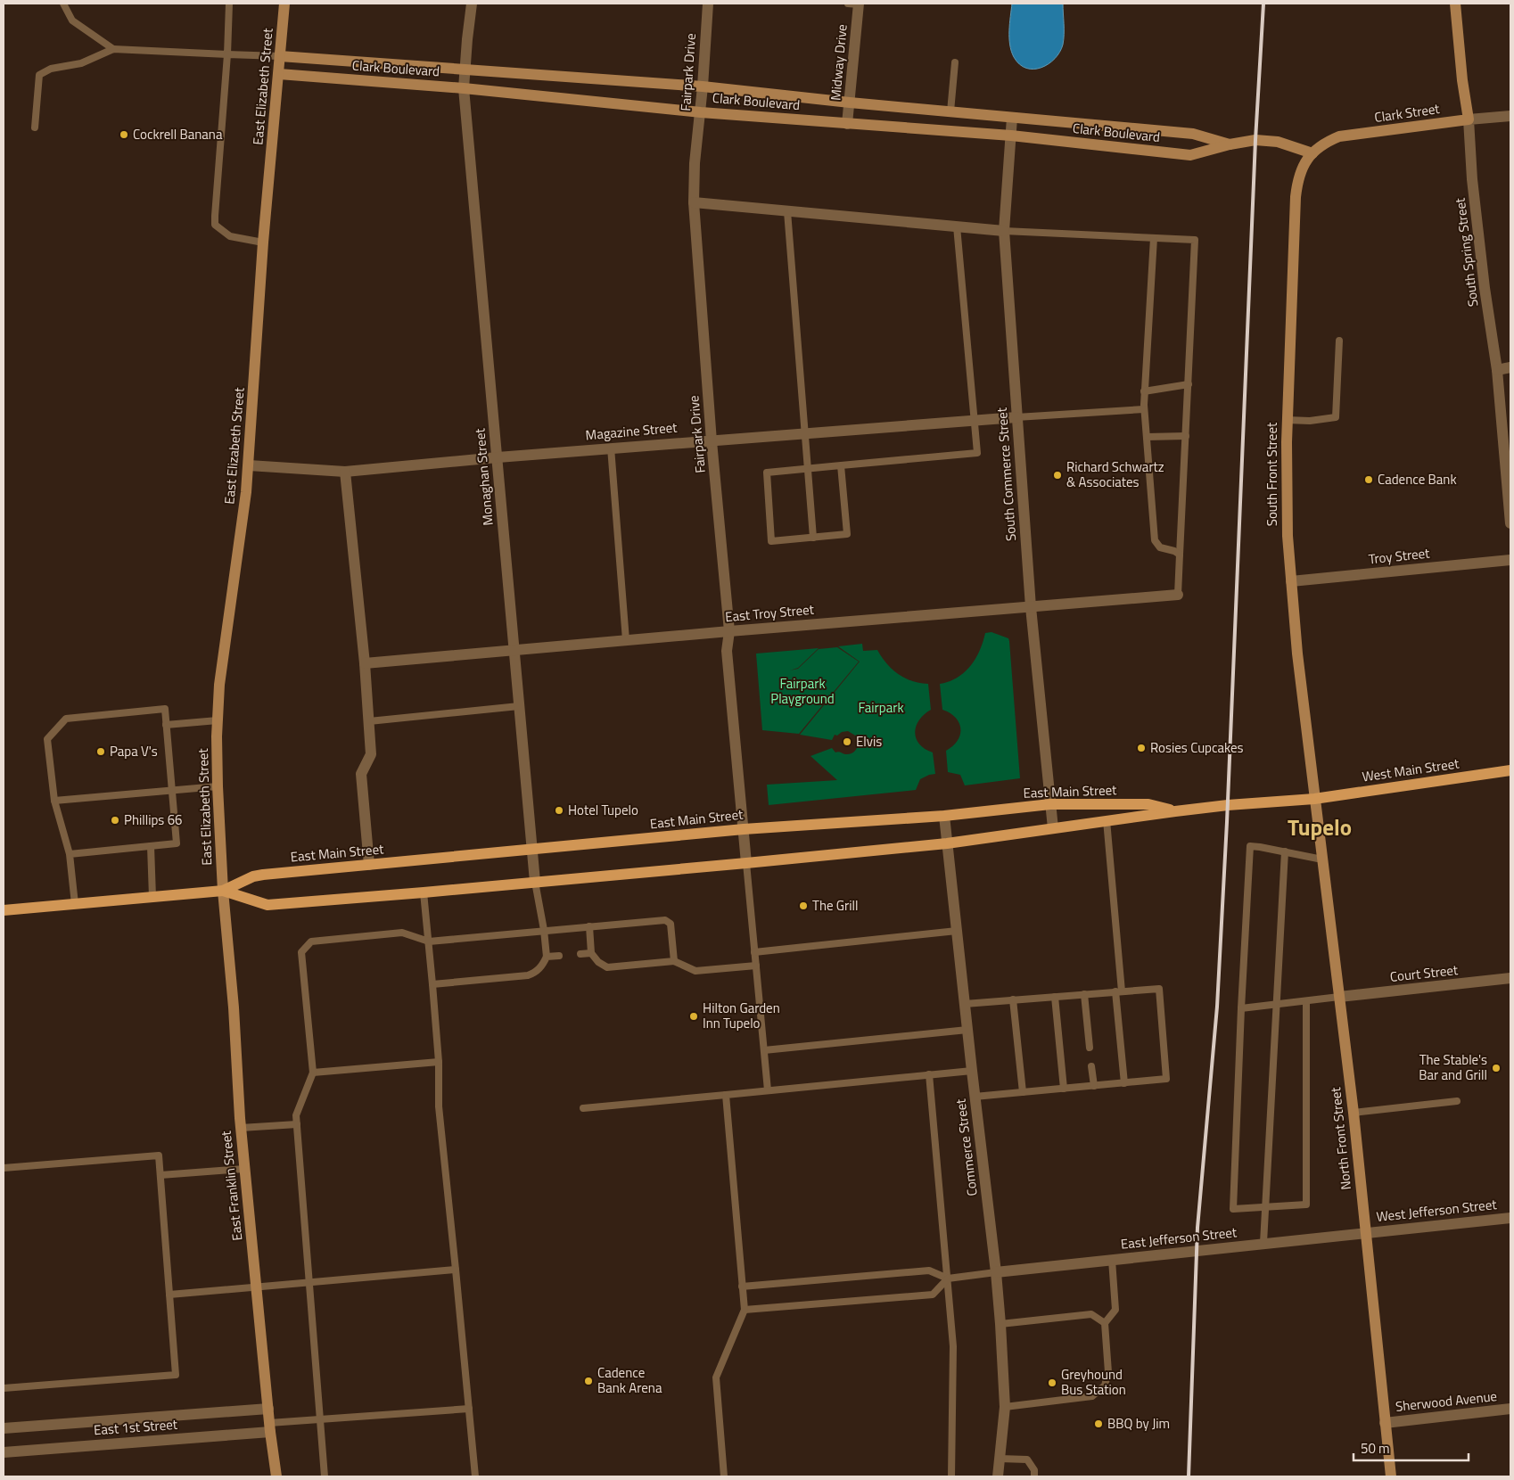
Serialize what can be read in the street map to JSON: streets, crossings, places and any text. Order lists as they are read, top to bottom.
{
  "streets": {
    "main road": ["West Main Street", "East Main Street"],
    "street": [
      "Midway Drive",
      "Clark Boulevard",
      "Fairpark Drive",
      "East Elizabeth Street",
      "Clark Street",
      "South Spring Street",
      "Magazine Street",
      "South Commerce Street",
      "South Front Street",
      "Monaghan Street",
      "Troy Street",
      "East Troy Street",
      "Court Street",
      "North Front Street",
      "Commerce Street",
      "East Franklin Street",
      "West Jefferson Street",
      "East Jefferson Street",
      "Sherwood Avenue",
      "East 1st Street"
    ]
  },
  "crossings": [
    ["Midway Drive", "Clark Boulevard"],
    ["Clark Boulevard", "Fairpark Drive"],
    ["Clark Boulevard", "East Elizabeth Street"],
    ["Clark Boulevard", "Clark Street"],
    ["Clark Boulevard", "South Commerce Street"],
    ["Clark Boulevard", "South Front Street"],
    ["Clark Boulevard", "Monaghan Street"],
    ["Fairpark Drive", "Magazine Street"],
    ["Fairpark Drive", "East Troy Street"],
    ["Fairpark Drive", "East Main Street"],
    ["East Elizabeth Street", "Magazine Street"],
    ["East Elizabeth Street", "East Main Street"],
    ["East Elizabeth Street", "East Franklin Street"],
    ["Clark Street", "South Spring Street"],
    ["Clark Street", "South Front Street"],
    ["Magazine Street", "South Commerce Street"],
    ["Magazine Street", "Monaghan Street"],
    ["South Commerce Street", "East Troy Street"],
    ["South Commerce Street", "East Main Street"],
    ["South Front Street", "Troy Street"],
    ["South Front Street", "West Main Street"],
    ["South Front Street", "East Main Street"],
    ["South Front Street", "North Front Street"],
    ["Monaghan Street", "East Troy Street"],
    ["Monaghan Street", "East Main Street"],
    ["West Main Street", "East Main Street"],
    ["West Main Street", "North Front Street"],
    ["East Main Street", "North Front Street"],
    ["East Main Street", "Commerce Street"],
    ["East Main Street", "East Franklin Street"],
    ["Court Street", "North Front Street"],
    ["North Front Street", "West Jefferson Street"],
    ["North Front Street", "East Jefferson Street"],
    ["North Front Street", "Sherwood Avenue"],
    ["Commerce Street", "East Jefferson Street"],
    ["East Franklin Street", "East 1st Street"],
    ["West Jefferson Street", "East Jefferson Street"]
  ],
  "districts": ["Tupelo"],
  "parks": ["Fairpark Playground", "Fairpark"],
  "places": [
    "Cockrell Banana",
    "Richard Schwartz & Associates",
    "Cadence Bank",
    "Elvis",
    "Rosies Cupcakes",
    "Papa V's",
    "Hotel Tupelo",
    "Phillips 66",
    "The Grill",
    "Hilton Garden Inn Tupelo",
    "The Stable's Bar and Grill",
    "Cadence Bank Arena",
    "Greyhound Bus Station",
    "BBQ by Jim"
  ],
  "scale_bar": "50 m"
}
